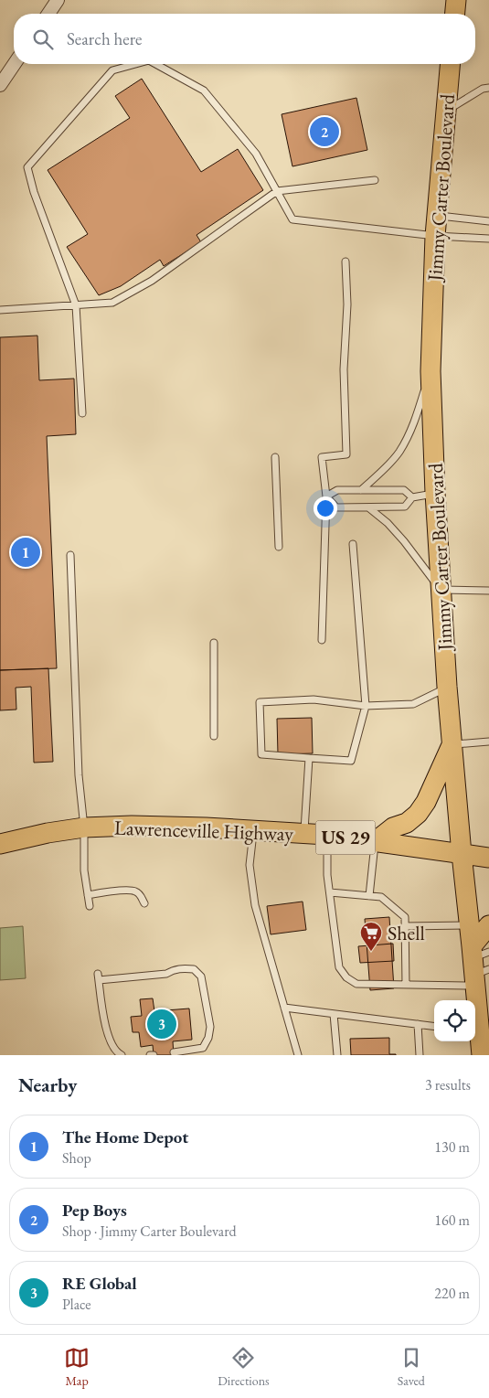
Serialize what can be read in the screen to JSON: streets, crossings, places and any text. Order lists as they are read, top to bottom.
{
  "streets": {
    "main road": ["Jimmy Carter Boulevard", "Lawrenceville Highway", "US 29"]
  },
  "crossings": [
    ["Jimmy Carter Boulevard", "Lawrenceville Highway"]
  ],
  "places": {
    "supermarket": ["Shell"]
  },
  "page": {
    "search": "Search here",
    "pins": ["2", "1", "3"],
    "heading": ["Nearby", "3 results"],
    "list": [
      {
        "mark": "1",
        "name": "The Home Depot",
        "note": "Shop",
        "value": "130 m"
      },
      {
        "mark": "2",
        "name": "Pep Boys",
        "note": "Shop · Jimmy Carter Boulevard",
        "value": "160 m"
      },
      {
        "mark": "3",
        "name": "RE Global",
        "note": "Place",
        "value": "220 m"
      }
    ],
    "nav": ["Map", "Directions", "Saved"]
  }
}
